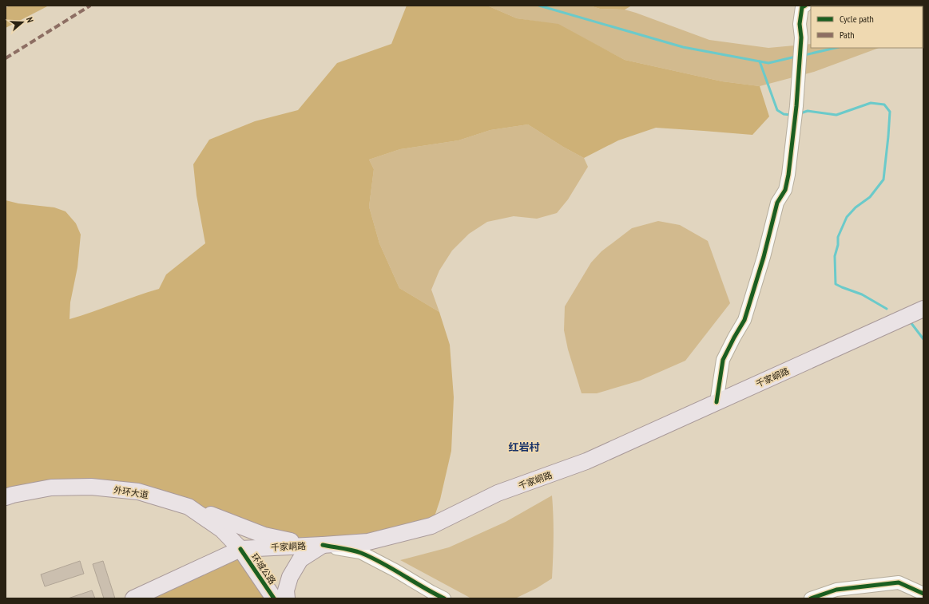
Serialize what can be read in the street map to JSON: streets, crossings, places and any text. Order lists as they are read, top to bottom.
{
  "streets": {
    "main road": ["千家峒路", "外环大道", "环城公路"]
  },
  "crossings": [
    ["千家峒路", "外环大道"],
    ["千家峒路", "环城公路"],
    ["外环大道", "环城公路"]
  ],
  "districts": ["红岩村"],
  "legend": ["Cycle path", "Path"],
  "north": "right"
}
